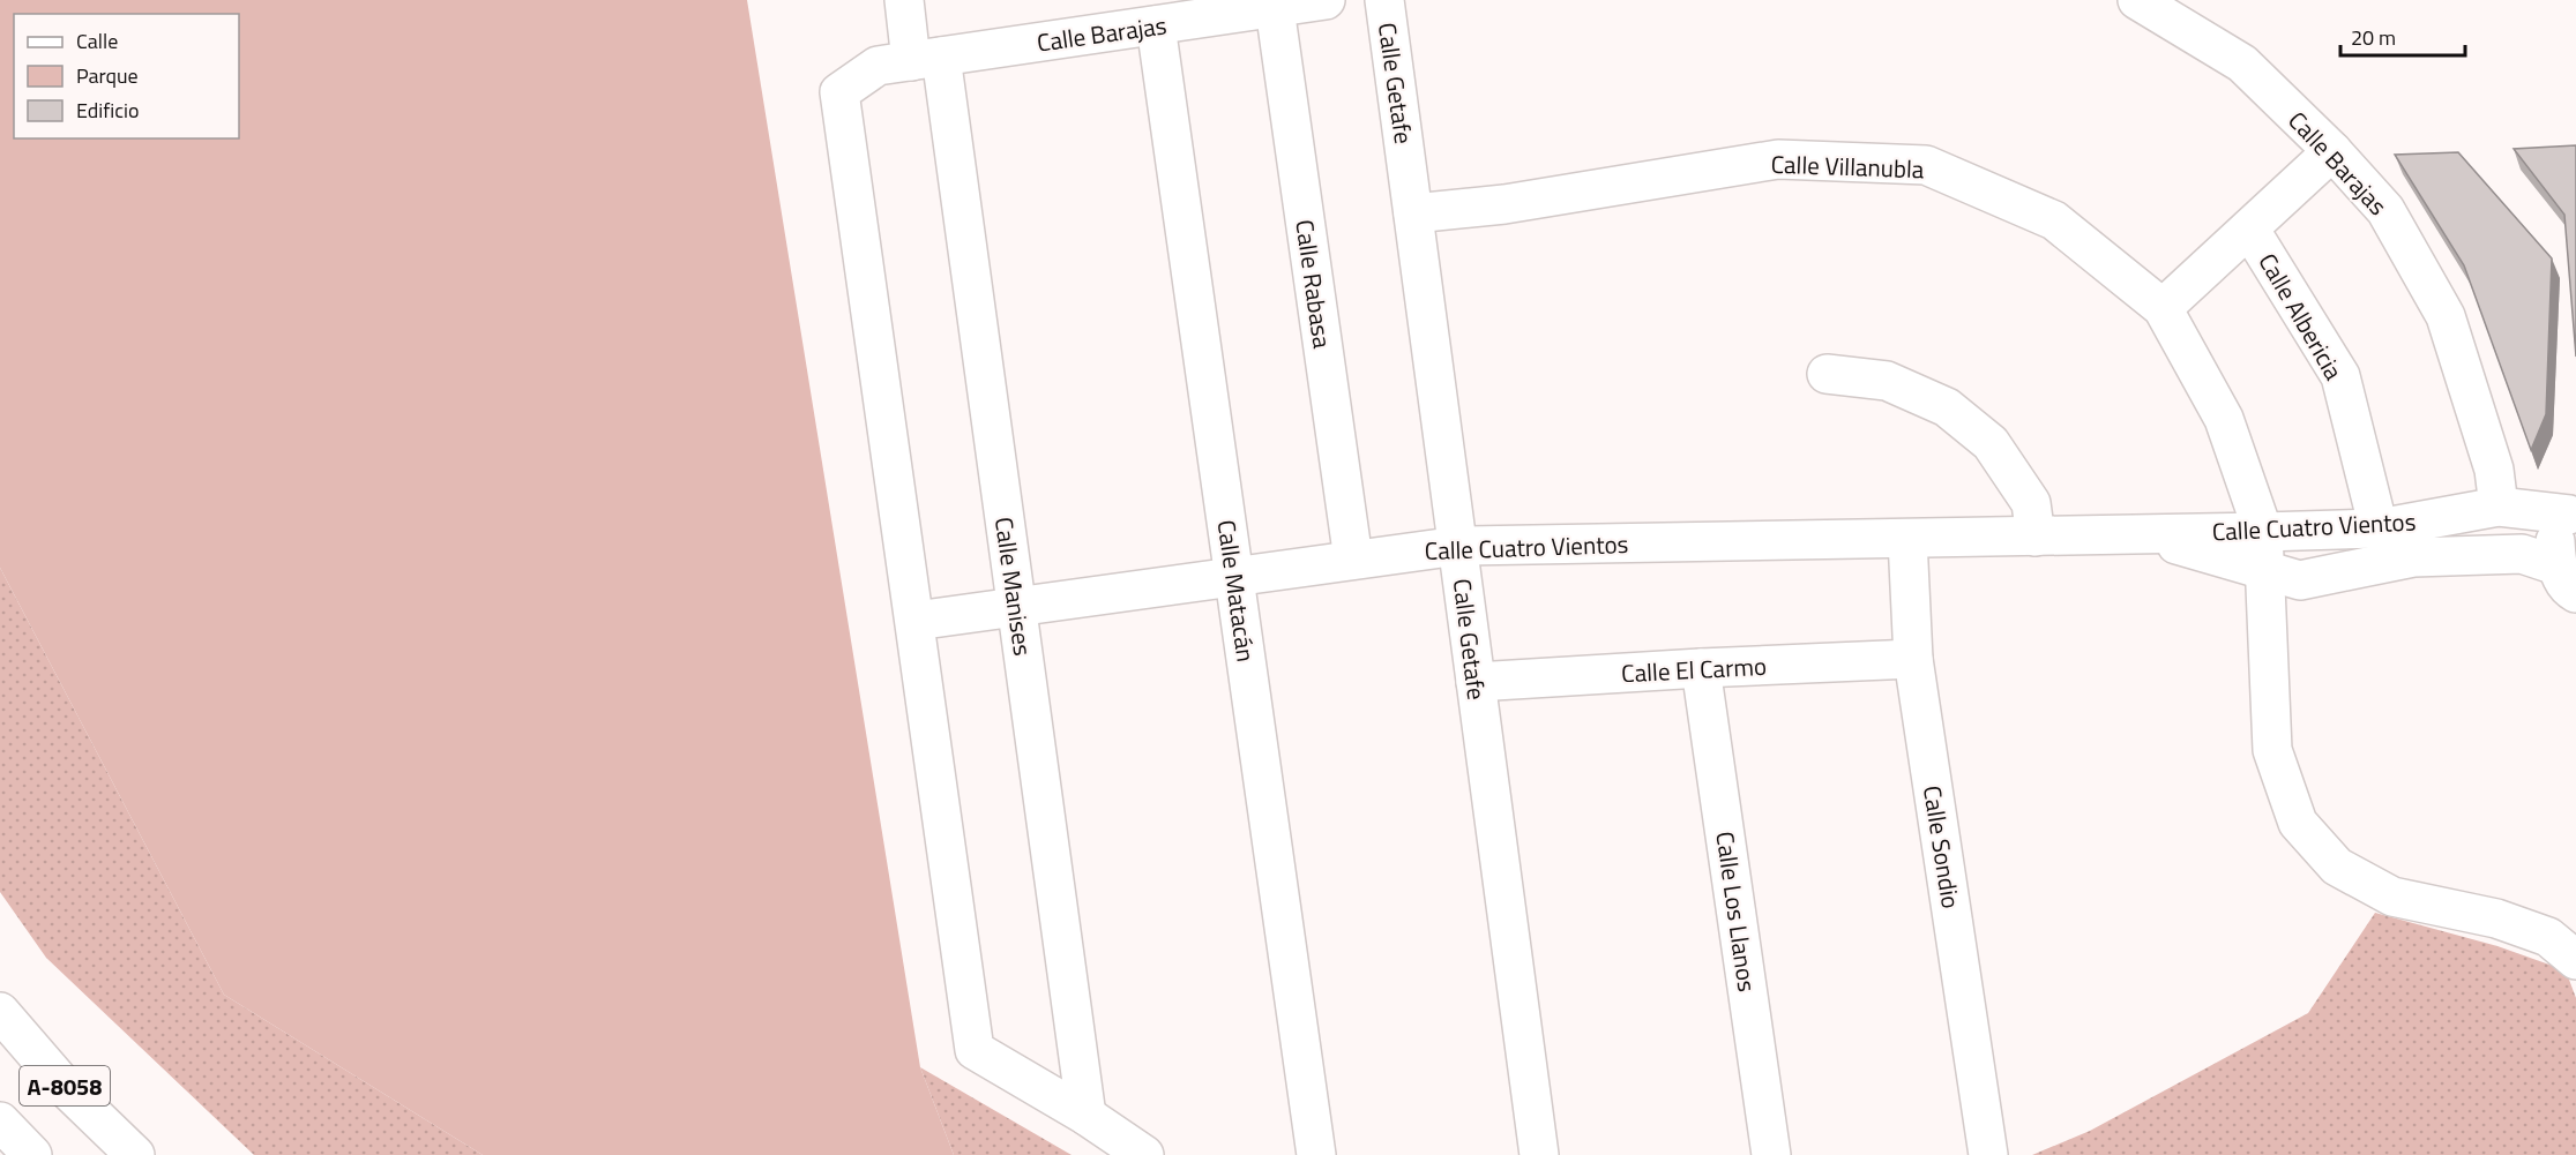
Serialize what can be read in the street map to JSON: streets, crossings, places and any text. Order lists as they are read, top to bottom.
{
  "streets": {
    "main road": [
      "Calle Barajas",
      "Calle Getafe",
      "Calle Villanubla",
      "Calle Rabasa",
      "Calle Albericia",
      "Calle Cuatro Vientos",
      "Calle Manises",
      "Calle Matacán",
      "Calle El Carmo",
      "Calle Sondio",
      "Calle Los Llanos",
      "A-8058"
    ]
  },
  "crossings": [
    ["Calle Barajas", "Calle Rabasa"],
    ["Calle Barajas", "Calle Cuatro Vientos"],
    ["Calle Barajas", "Calle Manises"],
    ["Calle Barajas", "Calle Matacán"],
    ["Calle Getafe", "Calle Villanubla"],
    ["Calle Getafe", "Calle Cuatro Vientos"],
    ["Calle Getafe", "Calle El Carmo"],
    ["Calle Villanubla", "Calle Cuatro Vientos"],
    ["Calle Rabasa", "Calle Cuatro Vientos"],
    ["Calle Albericia", "Calle Cuatro Vientos"],
    ["Calle Cuatro Vientos", "Calle Manises"],
    ["Calle Cuatro Vientos", "Calle Matacán"],
    ["Calle Cuatro Vientos", "Calle Sondio"],
    ["Calle El Carmo", "Calle Sondio"],
    ["Calle El Carmo", "Calle Los Llanos"]
  ],
  "legend": ["Calle", "Parque", "Edificio"],
  "scale_bar": "20 m"
}
